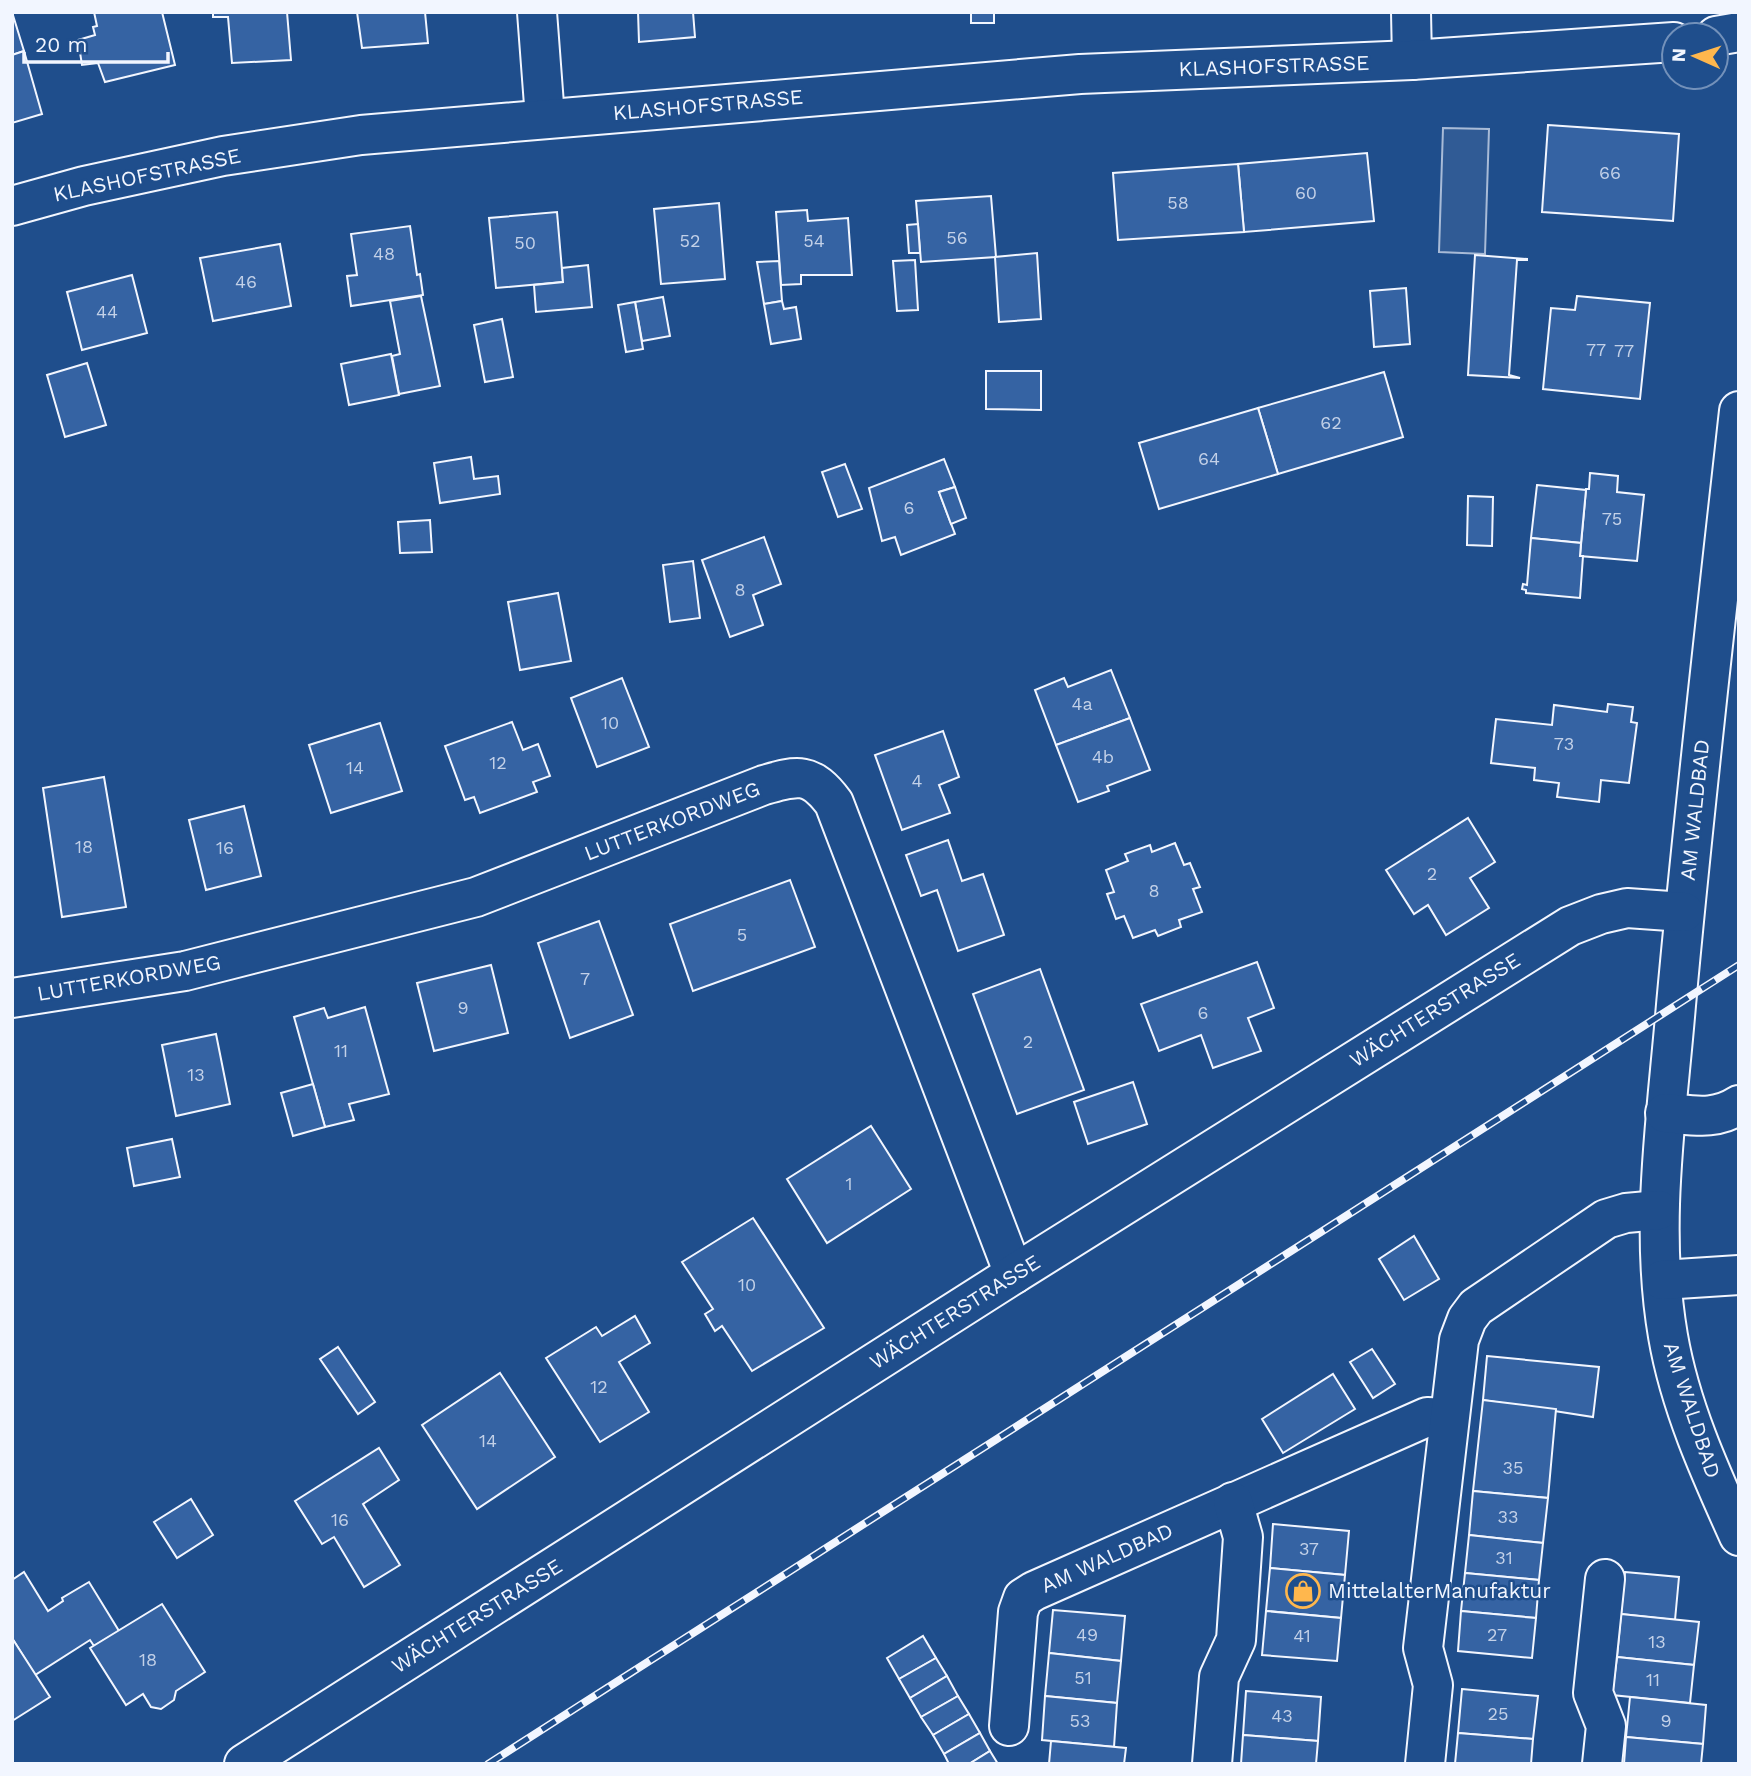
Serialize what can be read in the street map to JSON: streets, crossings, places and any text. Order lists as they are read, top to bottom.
{
  "streets": {
    "street": [
      "KLASHOFSTRASSE",
      "AM WALDBAD",
      "LUTTERKORDWEG",
      "WÄCHTERSTRASSE"
    ]
  },
  "crossings": [
    ["AM WALDBAD", "WÄCHTERSTRASSE"],
    ["LUTTERKORDWEG", "WÄCHTERSTRASSE"]
  ],
  "places": {
    "shop": ["MittelalterManufaktur"]
  },
  "house_numbers": [
    "66",
    "60",
    "58",
    "56",
    "52",
    "54",
    "50",
    "48",
    "46",
    "44",
    "77",
    "77",
    "62",
    "64",
    "6",
    "75",
    "8",
    "4a",
    "10",
    "73",
    "4b",
    "12",
    "14",
    "4",
    "18",
    "16",
    "2",
    "8",
    "5",
    "7",
    "9",
    "6",
    "2",
    "11",
    "13",
    "1",
    "10",
    "12",
    "14",
    "35",
    "33",
    "16",
    "37",
    "31",
    "49",
    "27",
    "41",
    "13",
    "18",
    "51",
    "11",
    "25",
    "43",
    "53",
    "9"
  ],
  "scale_bar": "20 m",
  "north": "left"
}
